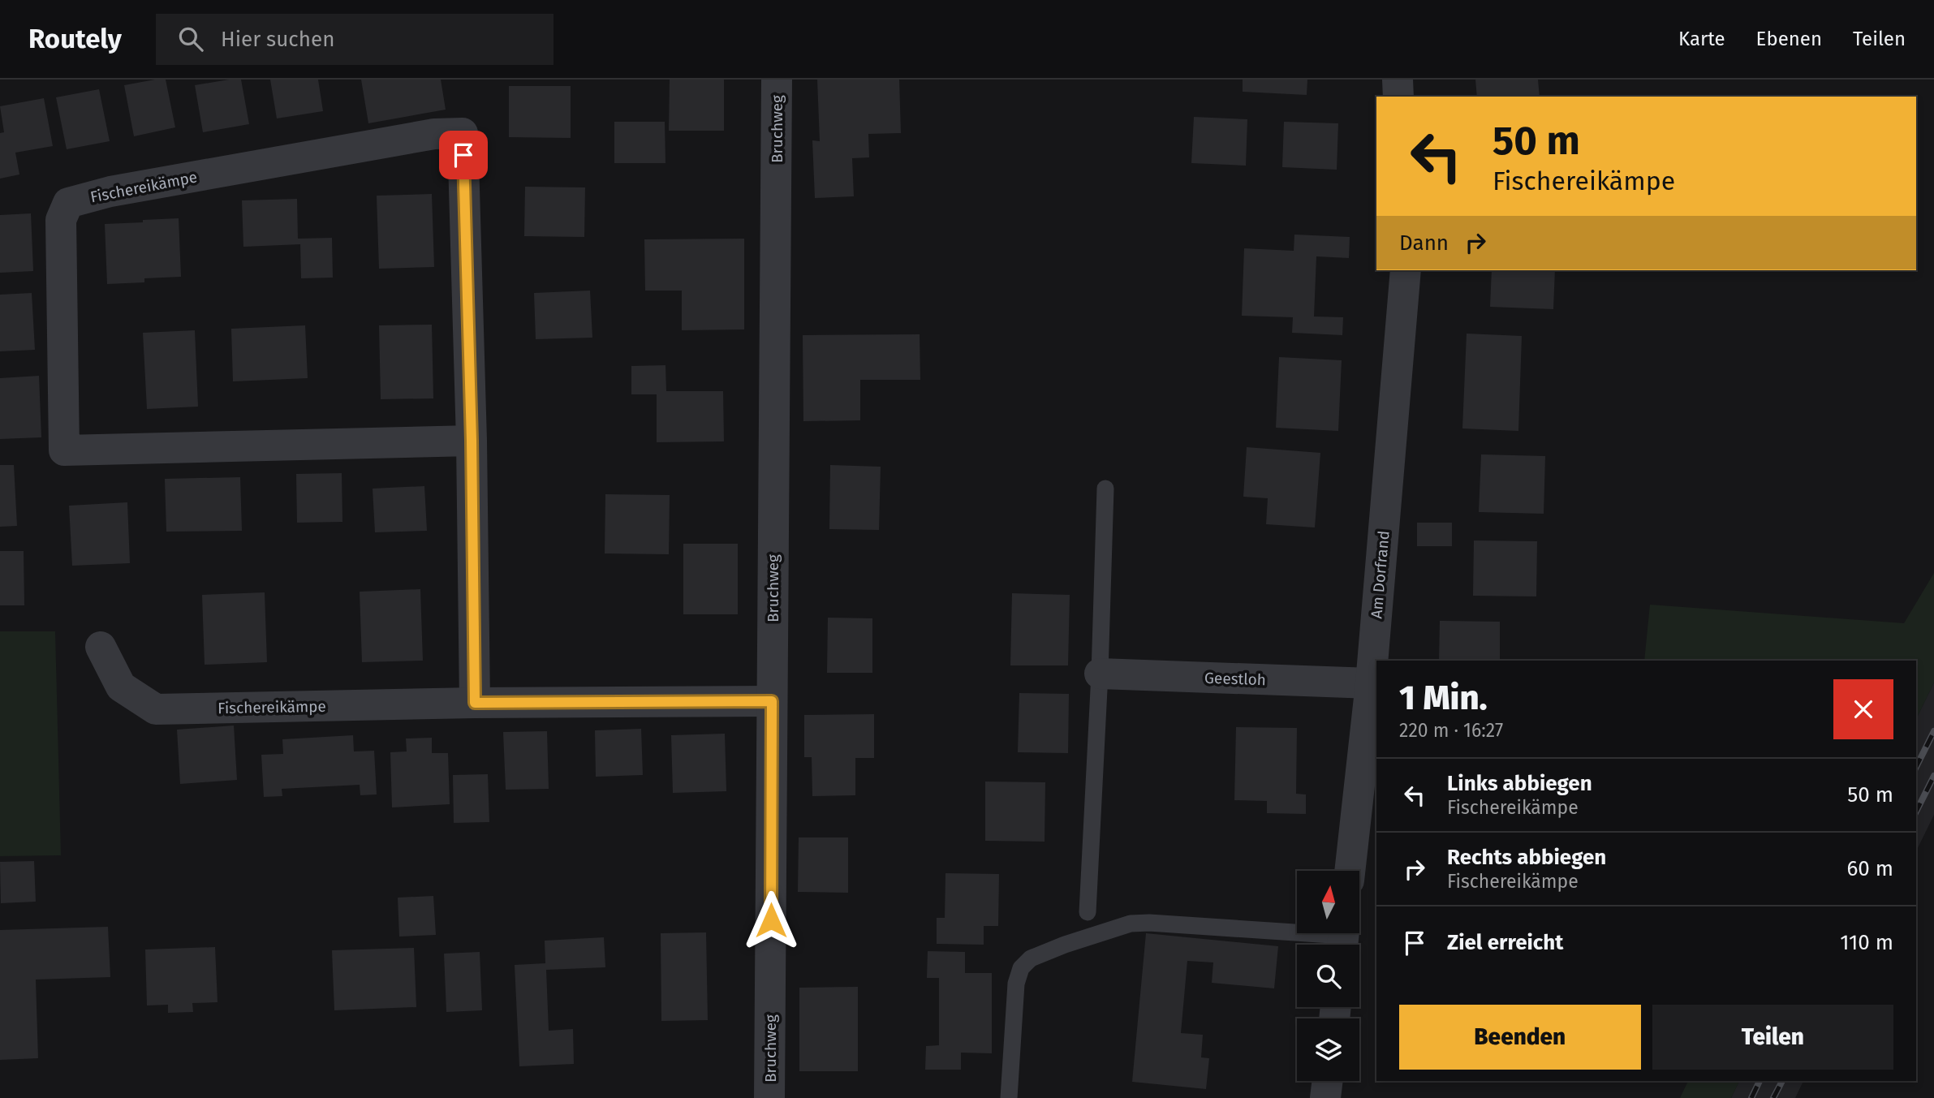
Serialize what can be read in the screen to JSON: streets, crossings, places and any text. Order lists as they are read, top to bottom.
{
  "streets": {
    "street": [
      "Bruchweg",
      "Fischereikämpe",
      "Am Dorfrand",
      "Geestloh"
    ]
  },
  "crossings": [
    ["Bruchweg", "Fischereikämpe"],
    ["Am Dorfrand", "Geestloh"]
  ],
  "north": "top",
  "page": {
    "header": "Routely",
    "search": "Hier suchen",
    "nav": ["Karte", "Ebenen", "Teilen"],
    "turn": ["50 m", "Fischereikämpe"],
    "then": "Dann",
    "heading": ["1 Min.", "220 m · 16:27"],
    "list": [
      {
        "name": "Links abbiegen",
        "note": "Fischereikämpe",
        "value": "50 m"
      },
      {
        "name": "Rechts abbiegen",
        "note": "Fischereikämpe",
        "value": "60 m"
      },
      {
        "name": "Ziel erreicht",
        "value": "110 m"
      }
    ],
    "buttons": ["Beenden", "Teilen"]
  }
}
